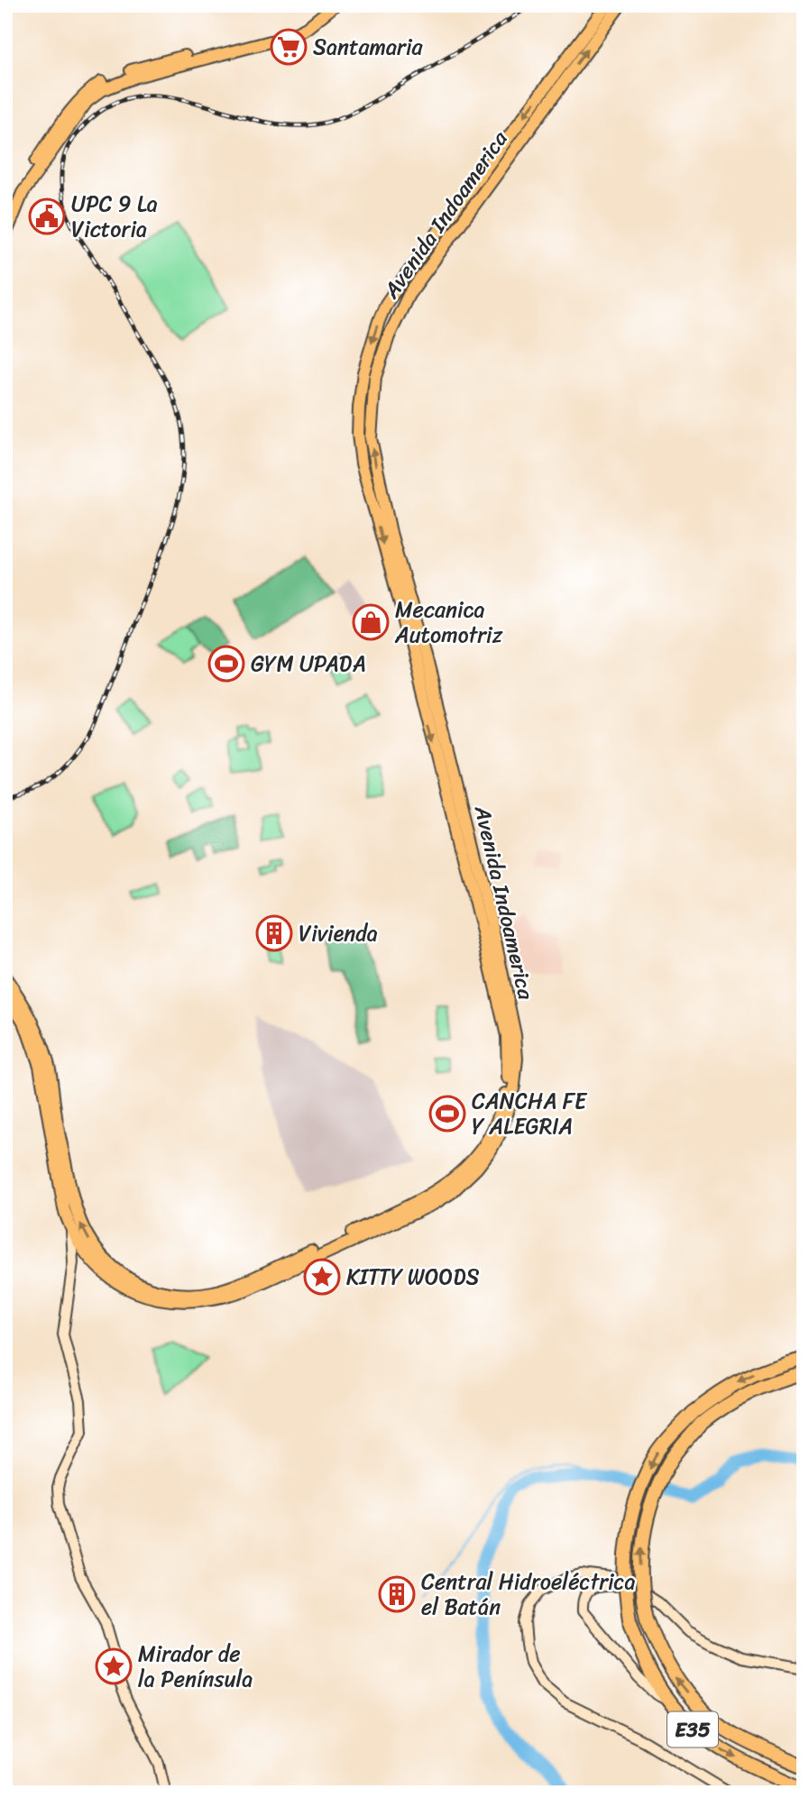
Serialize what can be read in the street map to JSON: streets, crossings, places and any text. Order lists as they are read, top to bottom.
{
  "streets": {
    "highway": ["E35"],
    "main road": ["Avenida Indoamerica"]
  },
  "places": {
    "supermarket": ["Santamaria"],
    "public building": ["UPC 9 La Victoria"],
    "shop": ["Mecanica Automotriz"],
    "sports": ["GYM UPADA", "CANCHA FE Y ALEGRIA"],
    "building": ["Vivienda", "Central Hidroeléctrica el Batán"],
    "place": ["KITTY WOODS", "Mirador de la Península"]
  }
}
